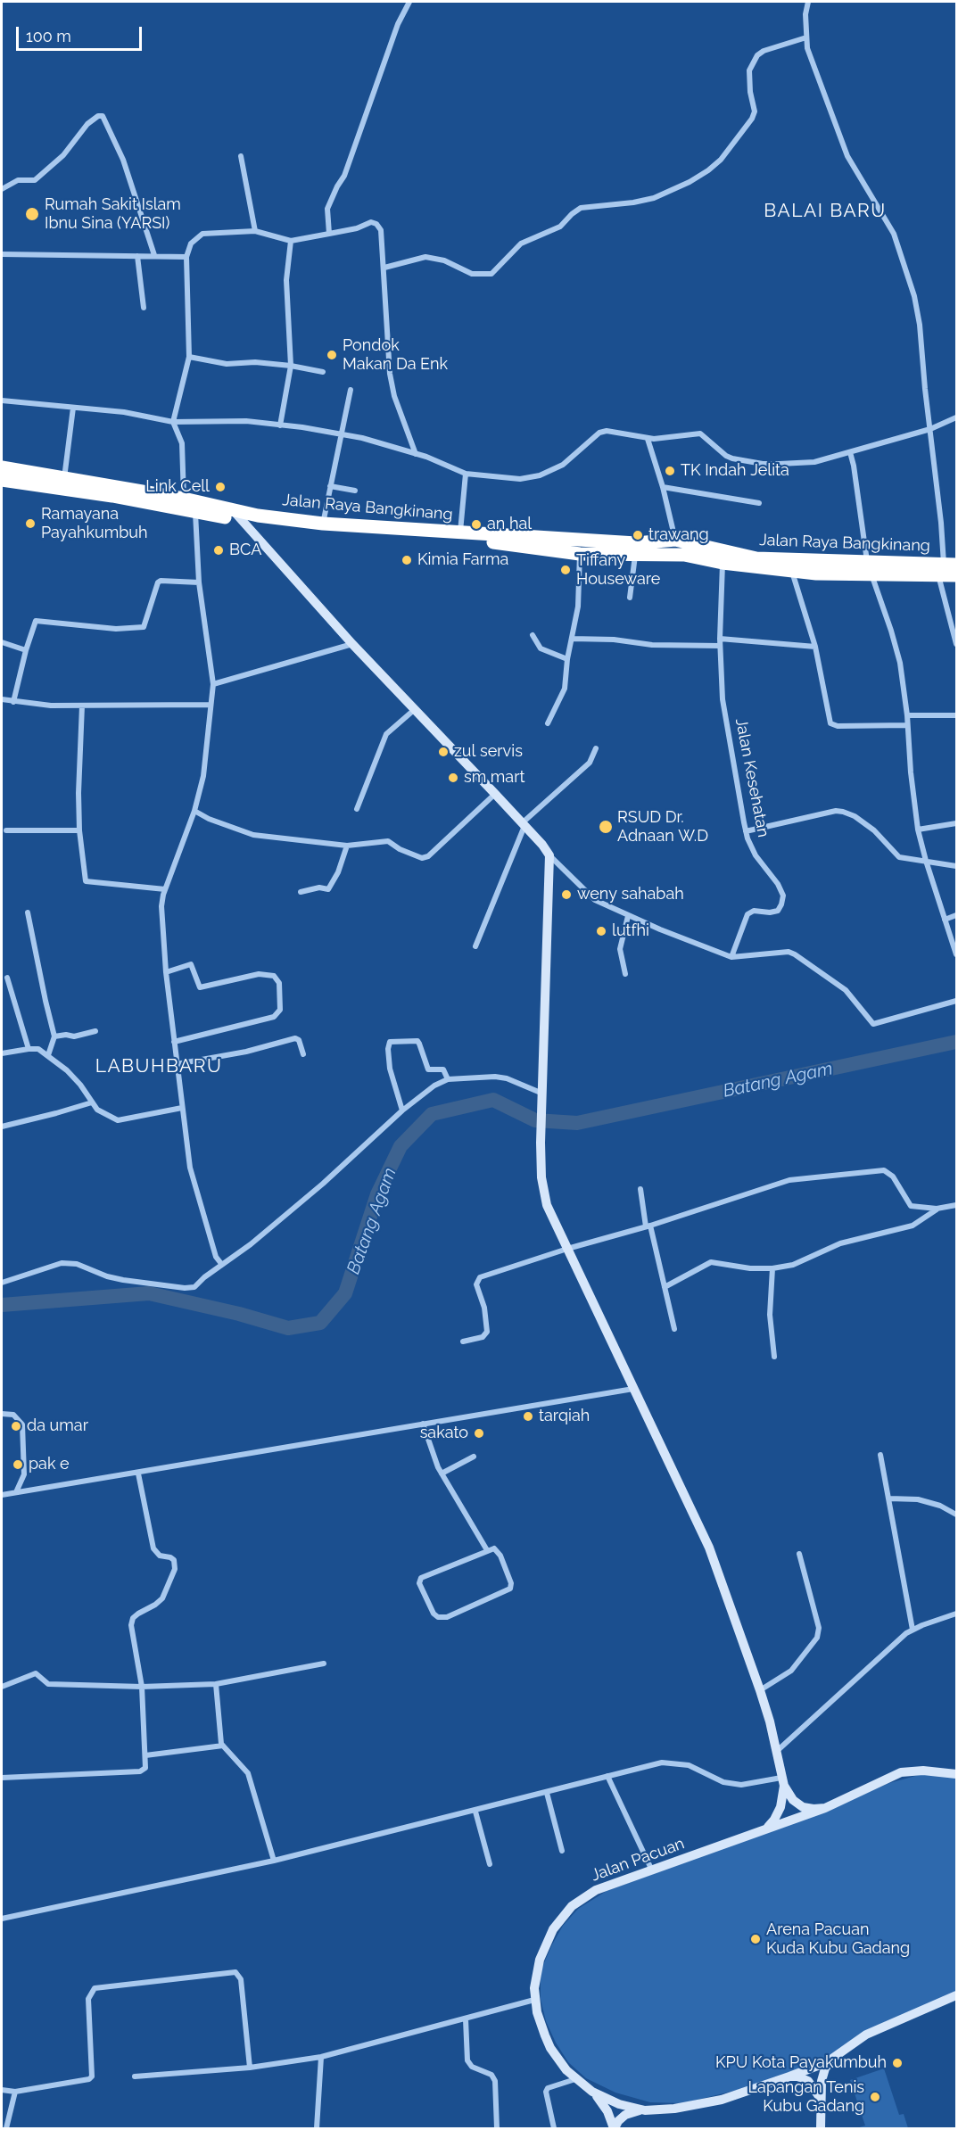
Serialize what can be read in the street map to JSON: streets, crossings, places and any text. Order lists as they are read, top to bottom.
{
  "streets": {
    "highway": ["Jalan Raya Bangkinang"],
    "street": ["Jalan Kesehatan", "Jalan Pacuan"]
  },
  "crossings": [
    ["Jalan Raya Bangkinang", "Jalan Kesehatan"]
  ],
  "districts": ["BALAI BARU", "LABUHBARU"],
  "water": ["Batang Agam"],
  "places": [
    "Rumah Sakit Islam Ibnu Sina (YARSI)",
    "Pondok Makan Da Enk",
    "TK Indah Jelita",
    "Link Cell",
    "Ramayana Payahkumbuh",
    "an hal",
    "trawang",
    "BCA",
    "Kimia Farma",
    "Tiffany Houseware",
    "zul servis",
    "sm mart",
    "RSUD Dr. Adnaan W.D",
    "weny sahabah",
    "lutfhi",
    "tarqiah",
    "da umar",
    "sakato",
    "pak e",
    "Arena Pacuan Kuda Kubu Gadang",
    "KPU Kota Payakumbuh",
    "Lapangan Tenis Kubu Gadang"
  ],
  "scale_bar": "100 m"
}
